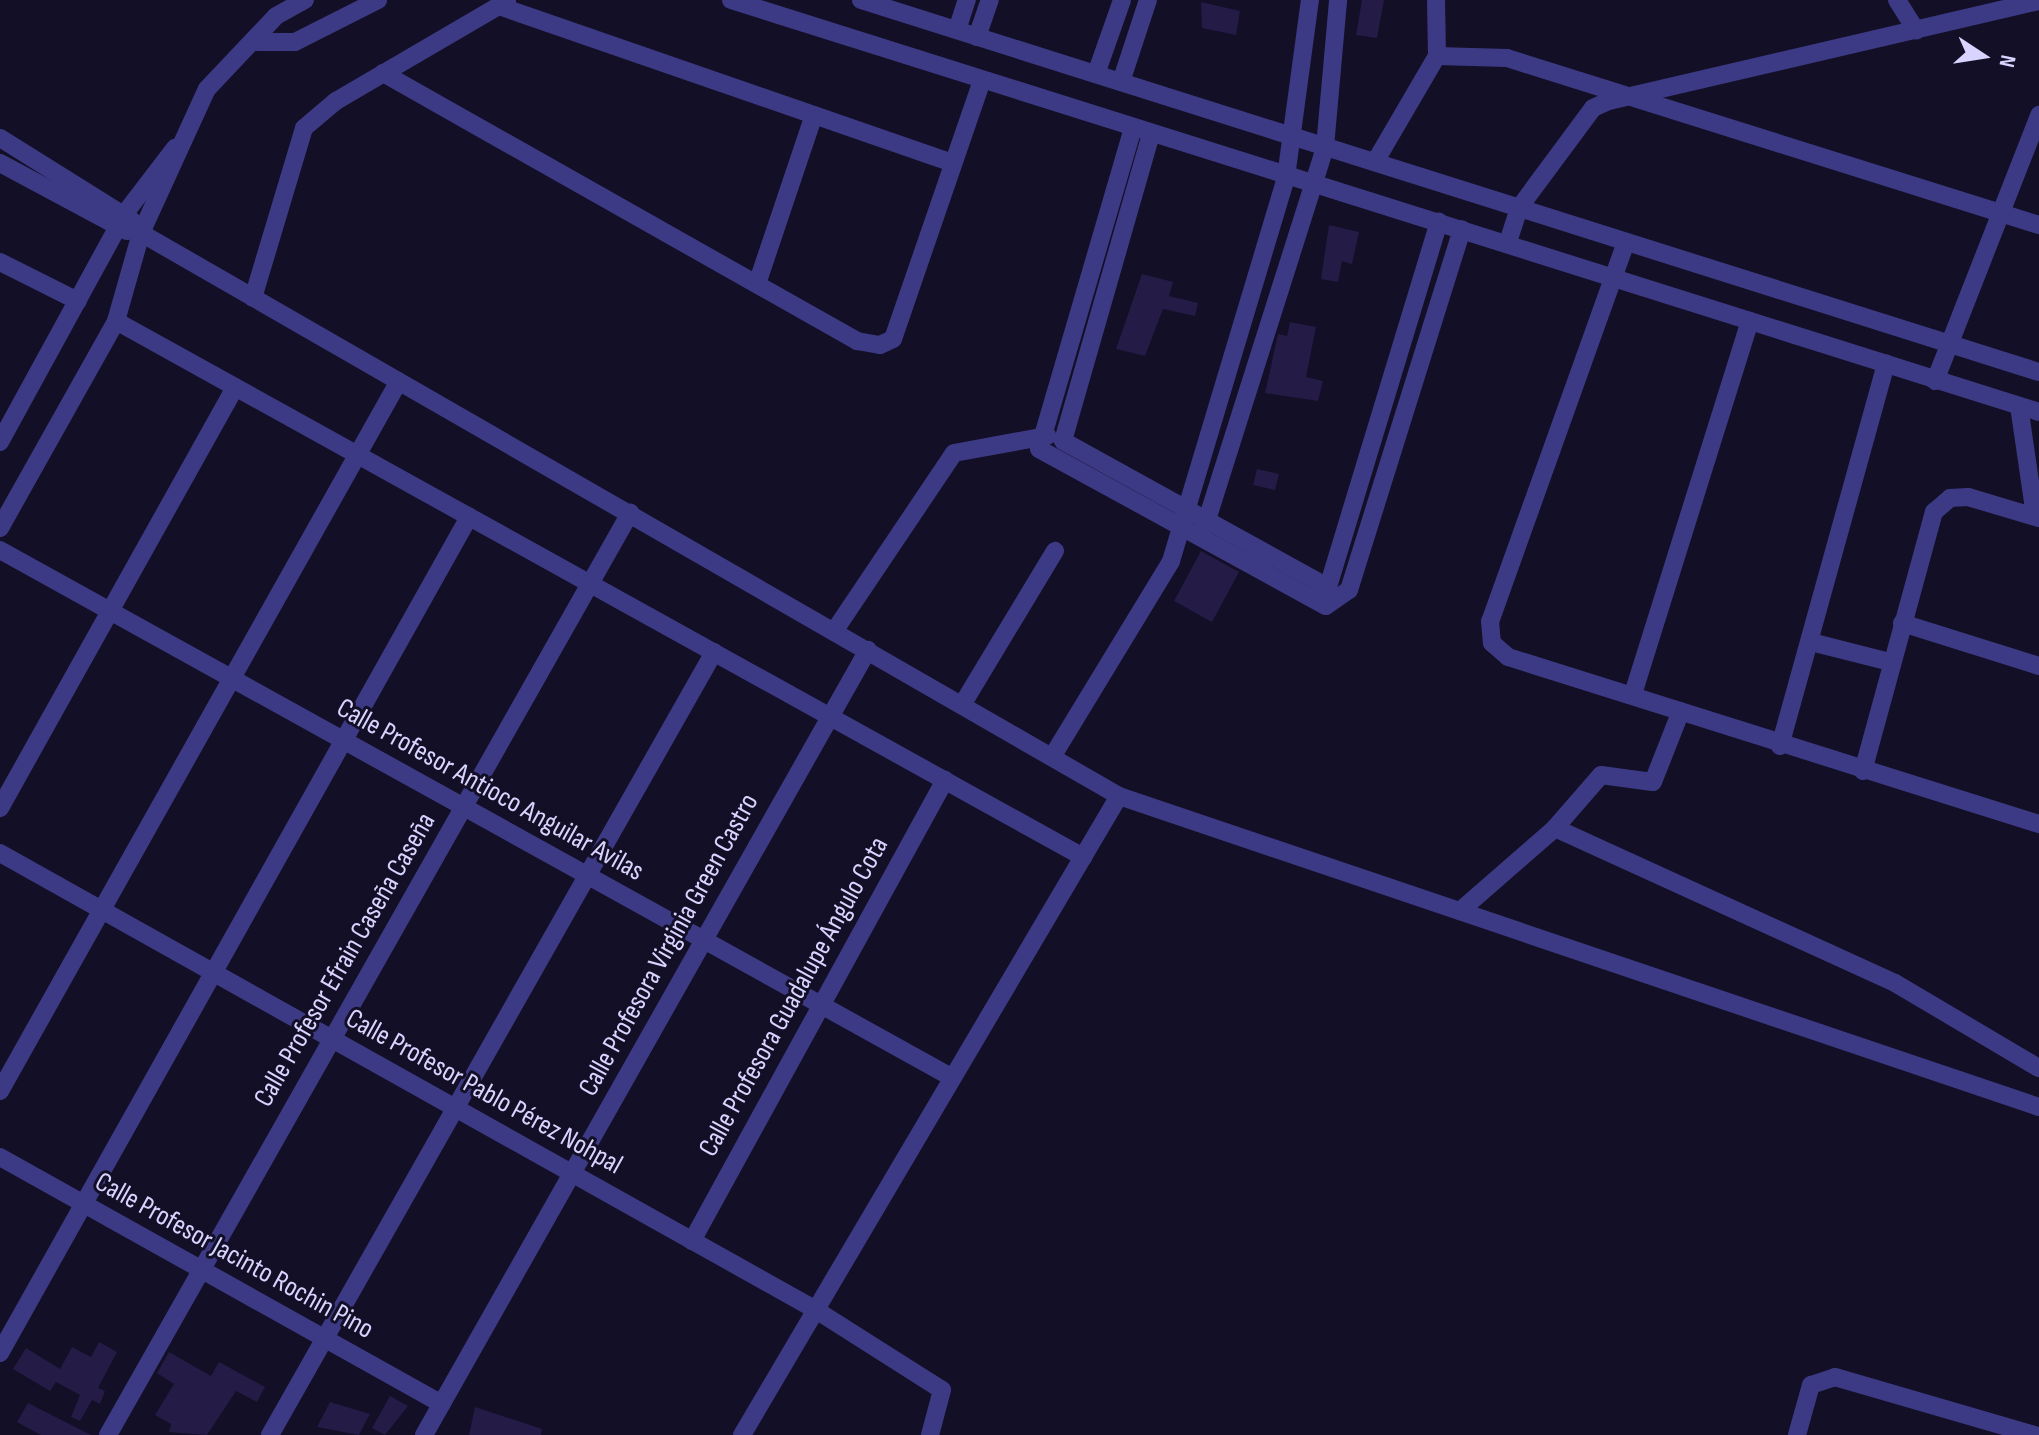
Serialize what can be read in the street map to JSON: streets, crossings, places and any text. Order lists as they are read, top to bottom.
{
  "streets": {
    "street": [
      "Calle Profesor Antioco Anguilar Avilas",
      "Calle Profesora Virginia Green Castro",
      "Calle Profesor Efrain Caseña Caseña",
      "Calle Profesora Guadalupe Ángulo Cota",
      "Calle Profesor Pablo Pérez Nohpal",
      "Calle Profesor Jacinto Rochin Pino"
    ]
  },
  "crossings": [
    ["Calle Profesor Antioco Anguilar Avilas", "Calle Profesora Virginia Green Castro"],
    ["Calle Profesor Antioco Anguilar Avilas", "Calle Profesor Efrain Caseña Caseña"],
    ["Calle Profesor Antioco Anguilar Avilas", "Calle Profesora Guadalupe Ángulo Cota"],
    ["Calle Profesora Virginia Green Castro", "Calle Profesor Pablo Pérez Nohpal"],
    ["Calle Profesora Virginia Green Castro", "Calle Profesor Jacinto Rochin Pino"],
    ["Calle Profesor Efrain Caseña Caseña", "Calle Profesor Pablo Pérez Nohpal"],
    ["Calle Profesor Efrain Caseña Caseña", "Calle Profesor Jacinto Rochin Pino"],
    ["Calle Profesora Guadalupe Ángulo Cota", "Calle Profesor Pablo Pérez Nohpal"]
  ],
  "north": "right"
}
